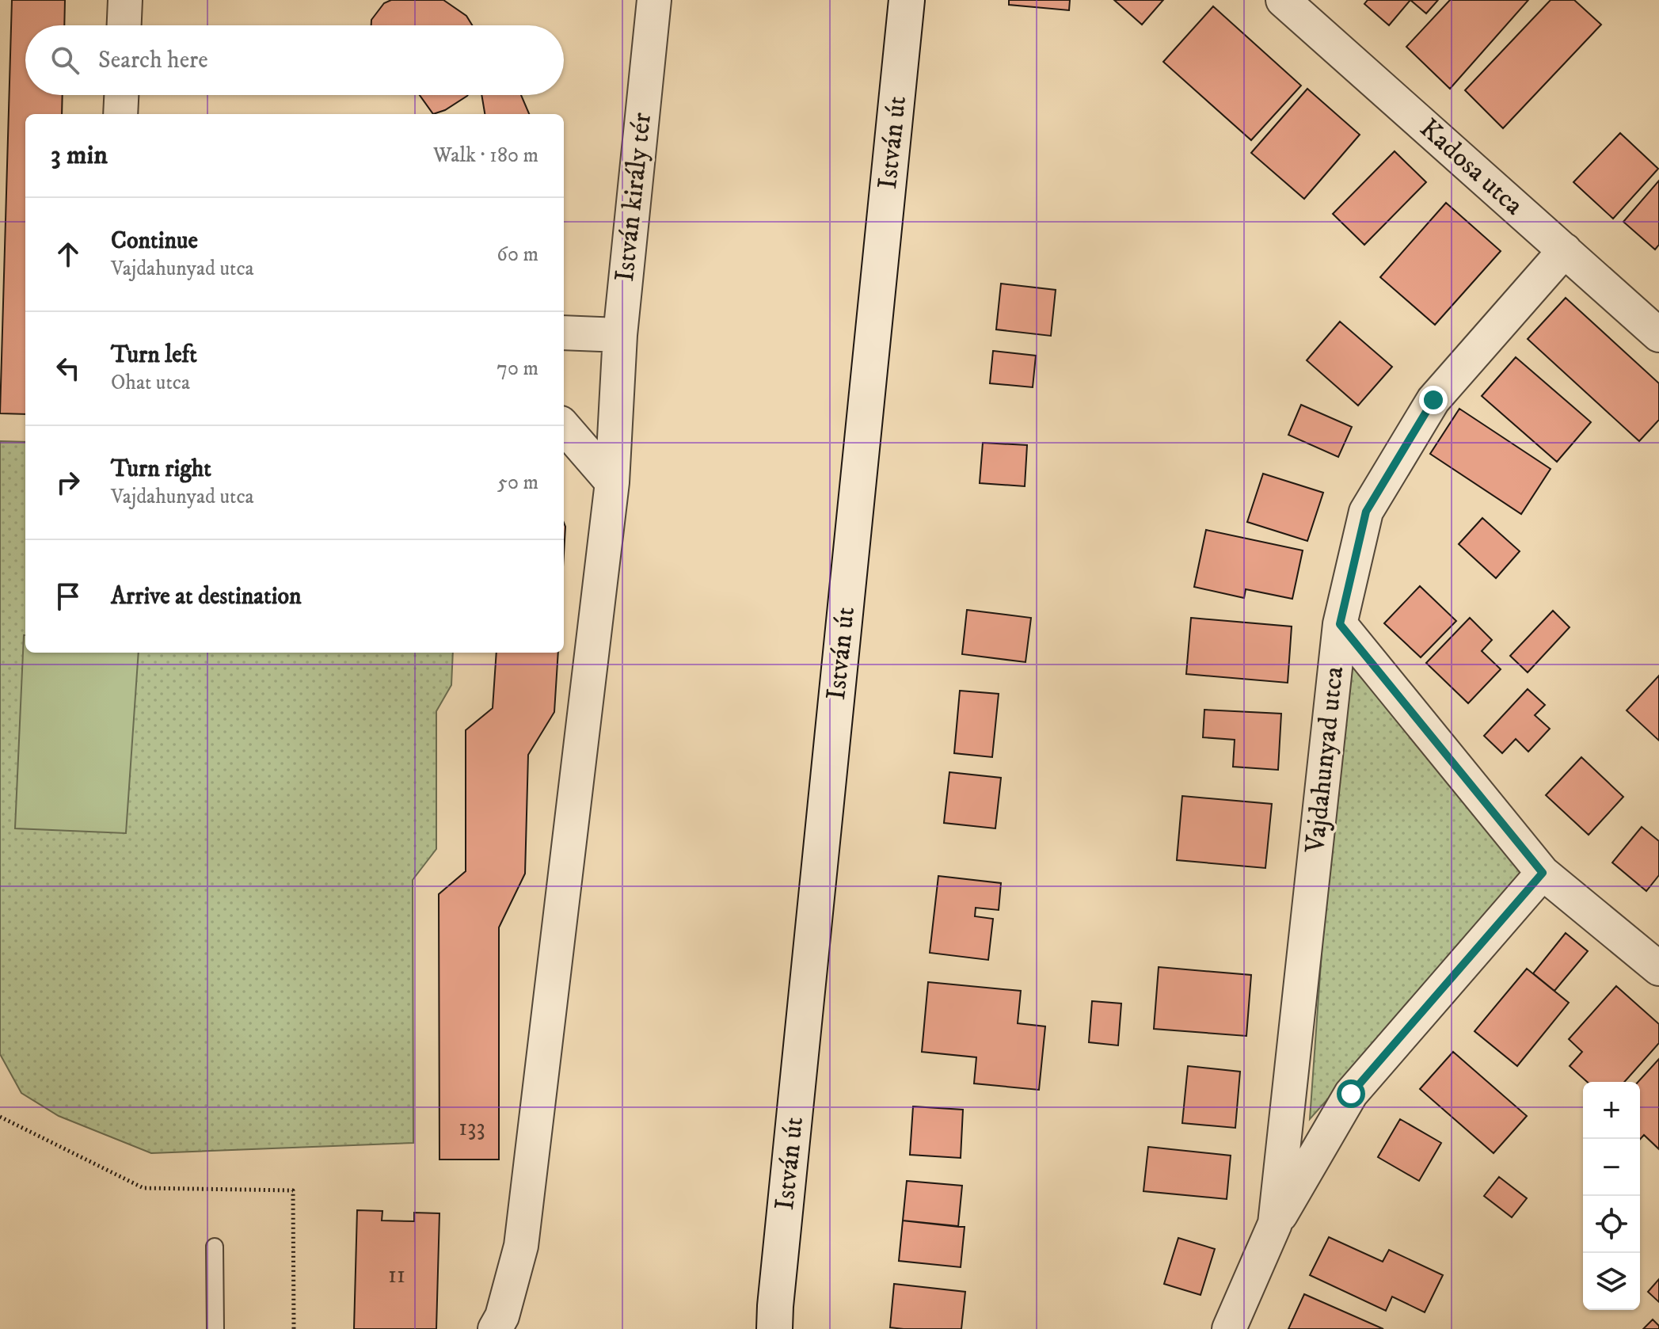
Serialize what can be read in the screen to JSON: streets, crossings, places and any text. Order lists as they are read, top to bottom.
{
  "streets": {
    "street": [
      "István út",
      "Kadosa utca",
      "István király tér",
      "Vajdahunyad utca"
    ]
  },
  "crossings": [
    ["Kadosa utca", "Vajdahunyad utca"]
  ],
  "house_numbers": ["133", "11"],
  "page": {
    "search": "Search here",
    "heading": ["3 min", "Walk · 180 m"],
    "list": [
      ["Continue", "Vajdahunyad utca", "60 m"],
      ["Turn left", "Ohat utca", "70 m"],
      ["Turn right", "Vajdahunyad utca", "50 m"],
      "Arrive at destination"
    ],
    "map_buttons": ["+", "−"]
  }
}
